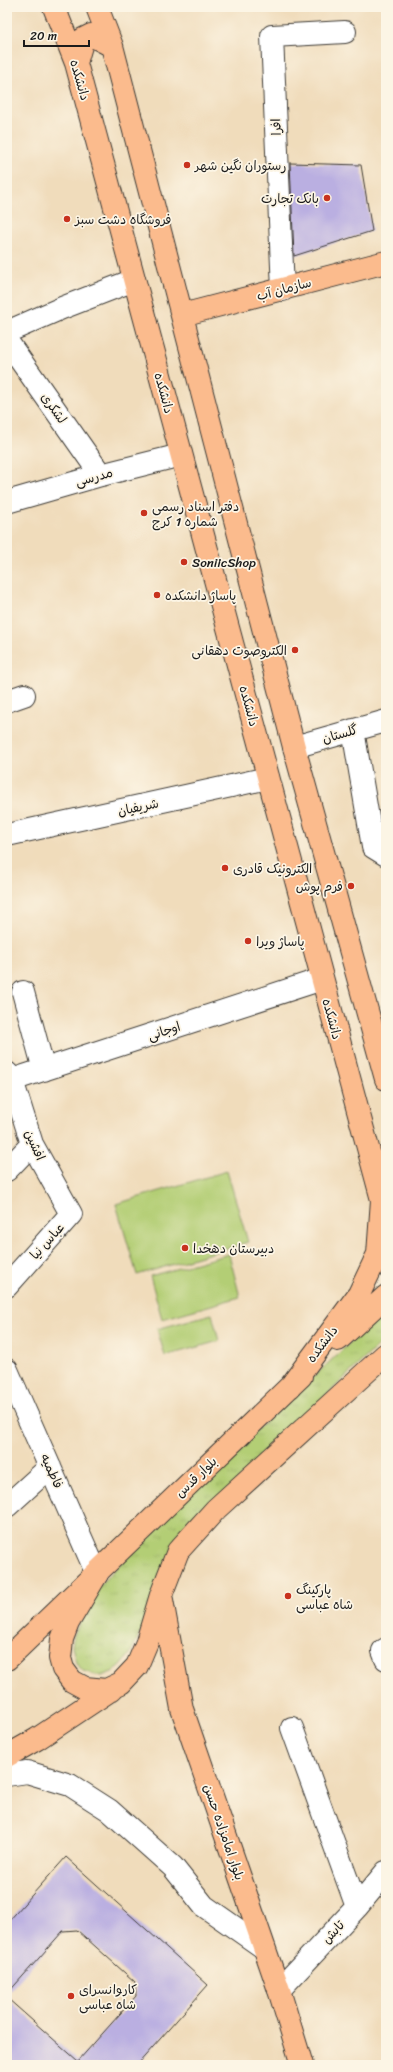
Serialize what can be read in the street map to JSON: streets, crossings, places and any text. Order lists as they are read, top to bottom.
{
  "streets": {
    "main road": [
      "دانشکده",
      "سازمان آب",
      "بلوار قدس",
      "بلوار امامزاده حسن"
    ],
    "street": [
      "افرا",
      "لشکری",
      "مدرسی",
      "گلستان",
      "شریفیان",
      "اوجانی",
      "افشین",
      "عباس نیا",
      "فاطمیه",
      "تابش"
    ]
  },
  "crossings": [
    ["دانشکده", "مدرسی"],
    ["دانشکده", "شریفیان"],
    ["دانشکده", "اوجانی"],
    ["دانشکده", "بلوار قدس"],
    ["افرا", "سازمان آب"],
    ["لشکری", "مدرسی"],
    ["اوجانی", "افشین"],
    ["افشین", "عباس نیا"],
    ["فاطمیه", "بلوار قدس"],
    ["بلوار امامزاده حسن", "تابش"]
  ],
  "places": [
    "رستوران نگین شهر",
    "بانک تجارت",
    "فروشگاه دشت سبز",
    "دفتر اسناد رسمی شماره 1 کرج",
    "SoniicShop",
    "پاساژ دانشکده",
    "الکتروصوت دهقانی",
    "الکترونیک قادری",
    "فرم پوش",
    "پاساژ ویرا",
    "دبیرستان دهخدا",
    "پارکینگ شاه عباسی",
    "کاروانسرای شاه عباسی"
  ],
  "scale_bar": "20 m"
}
